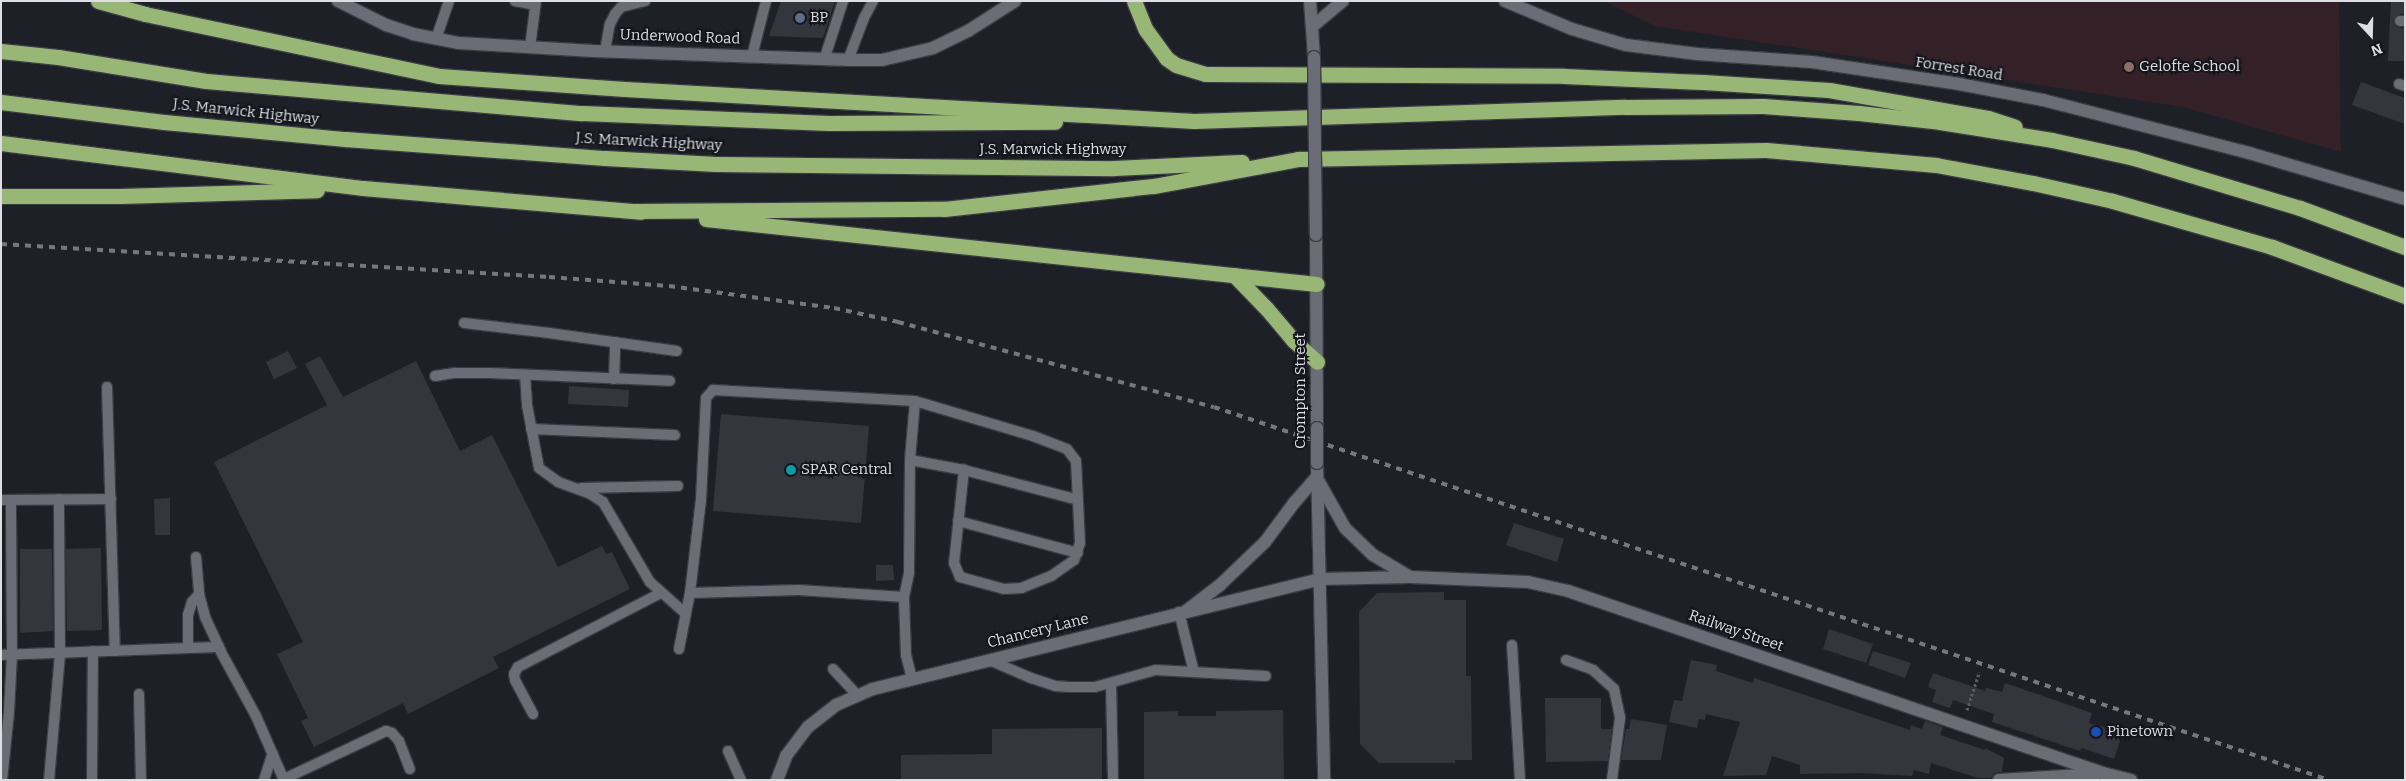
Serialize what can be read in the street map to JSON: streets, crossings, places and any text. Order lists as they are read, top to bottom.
{
  "streets": {
    "highway": ["J.S. Marwick Highway"],
    "street": [
      "Underwood Road",
      "Forrest Road",
      "Crompton Street",
      "Chancery Lane",
      "Railway Street"
    ]
  },
  "crossings": [
    ["Crompton Street", "Chancery Lane"],
    ["Crompton Street", "Railway Street"],
    ["Chancery Lane", "Railway Street"]
  ],
  "places": [
    "BP",
    "Gelofte School",
    "SPAR Central",
    "Pinetown"
  ],
  "north": "bottom"
}
